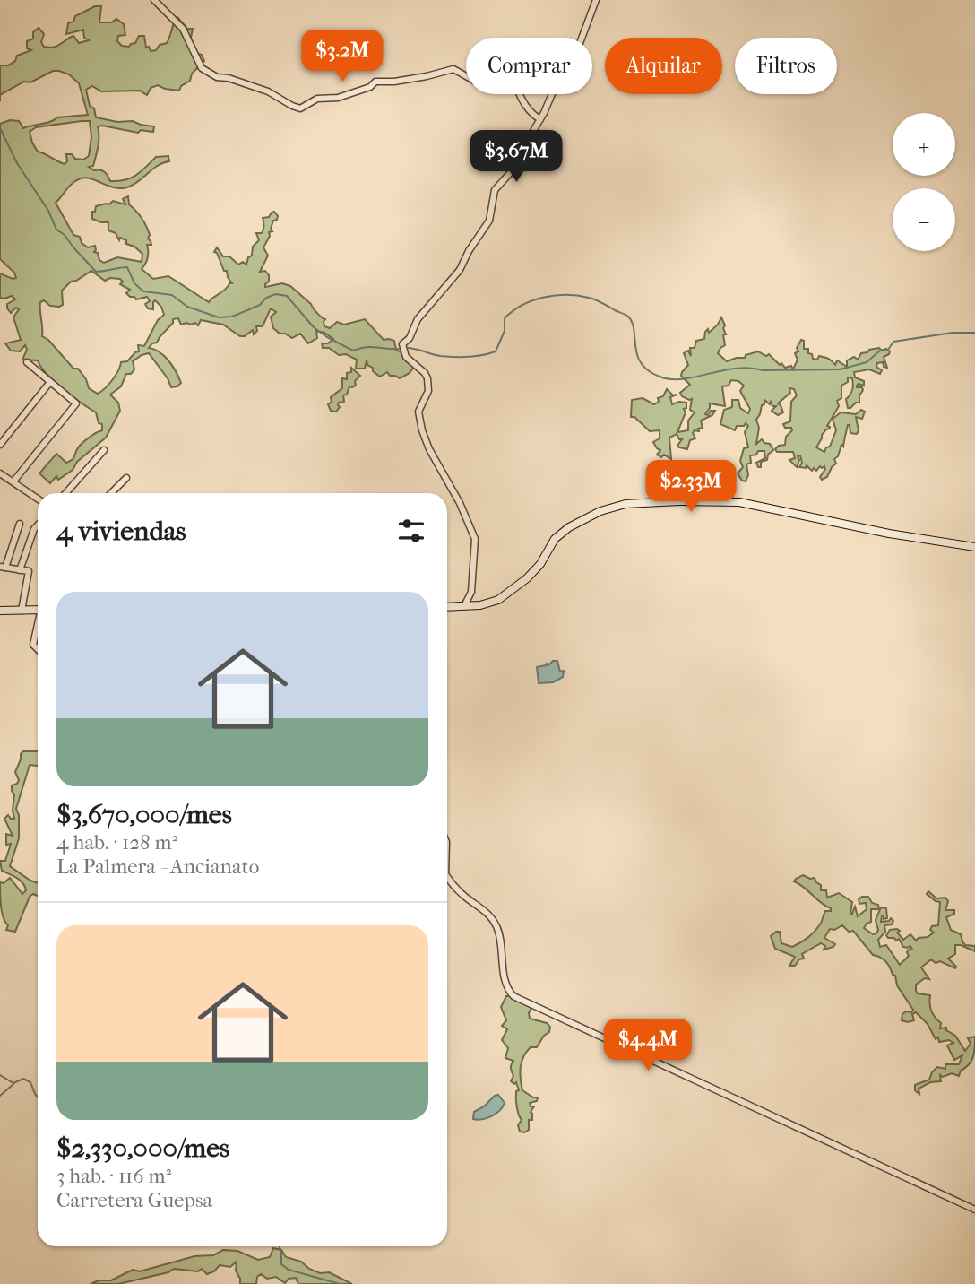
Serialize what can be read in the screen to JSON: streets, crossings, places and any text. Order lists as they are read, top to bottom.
{
  "page": {
    "price": [
      "$3.2M",
      "$3.67M",
      "$2.33M",
      "$4.4M"
    ],
    "chip": ["Comprar", "Alquilar", "Filtros"],
    "map_buttons": ["+", "−"],
    "heading": "4 viviendas",
    "list": [
      {
        "name": "$3,670,000/mes",
        "note": "4 hab. · 128 m² · La Palmera - Ancianato"
      },
      {
        "name": "$2,330,000/mes",
        "note": "3 hab. · 116 m² · Carretera Guepsa"
      }
    ]
  }
}
